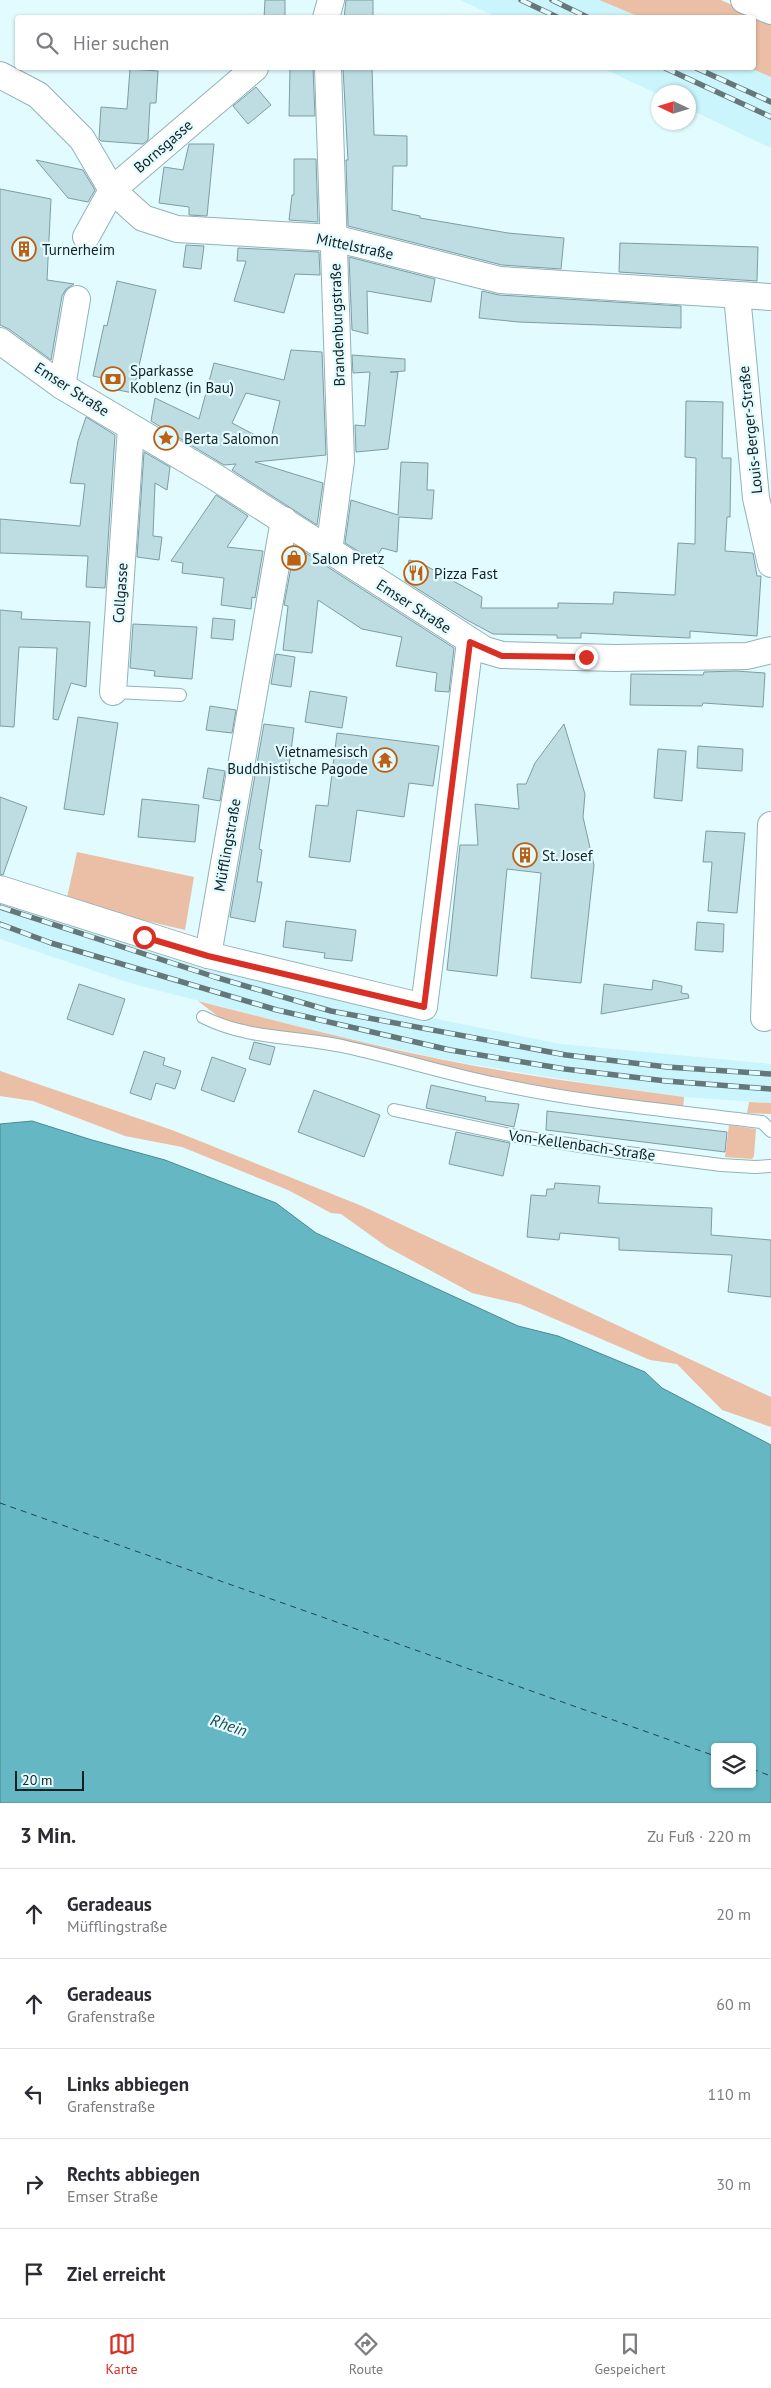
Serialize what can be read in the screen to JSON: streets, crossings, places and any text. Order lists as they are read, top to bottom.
{
  "streets": {
    "street": [
      "Bornsgasse",
      "Mittelstraße",
      "Brandenburgstraße",
      "Emser Straße",
      "Louis-Berger-Straße",
      "Collgasse",
      "Müfflingstraße"
    ],
    "lane": ["Von-Kellenbach-Straße"]
  },
  "crossings": [
    ["Bornsgasse", "Mittelstraße"],
    ["Mittelstraße", "Brandenburgstraße"],
    ["Mittelstraße", "Louis-Berger-Straße"],
    ["Brandenburgstraße", "Emser Straße"],
    ["Emser Straße", "Collgasse"],
    ["Emser Straße", "Müfflingstraße"]
  ],
  "water": ["Rhein"],
  "places": {
    "building": ["Turnerheim", "St. Josef"],
    "bank": ["Sparkasse Koblenz (in Bau)"],
    "place": ["Berta Salomon"],
    "shop": ["Salon Pretz"],
    "restaurant": ["Pizza Fast"],
    "temple": ["Vietnamesisch Buddhistische Pagode"]
  },
  "scale_bar": "20 m",
  "north": "left",
  "page": {
    "search": "Hier suchen",
    "scale": "20 m",
    "heading": ["3 Min.", "Zu Fuß · 220 m"],
    "list": [
      ["Geradeaus", "Müfflingstraße", "20 m"],
      ["Geradeaus", "Grafenstraße", "60 m"],
      ["Links abbiegen", "Grafenstraße", "110 m"],
      ["Rechts abbiegen", "Emser Straße", "30 m"],
      "Ziel erreicht"
    ],
    "nav": ["Karte", "Route", "Gespeichert"]
  }
}
